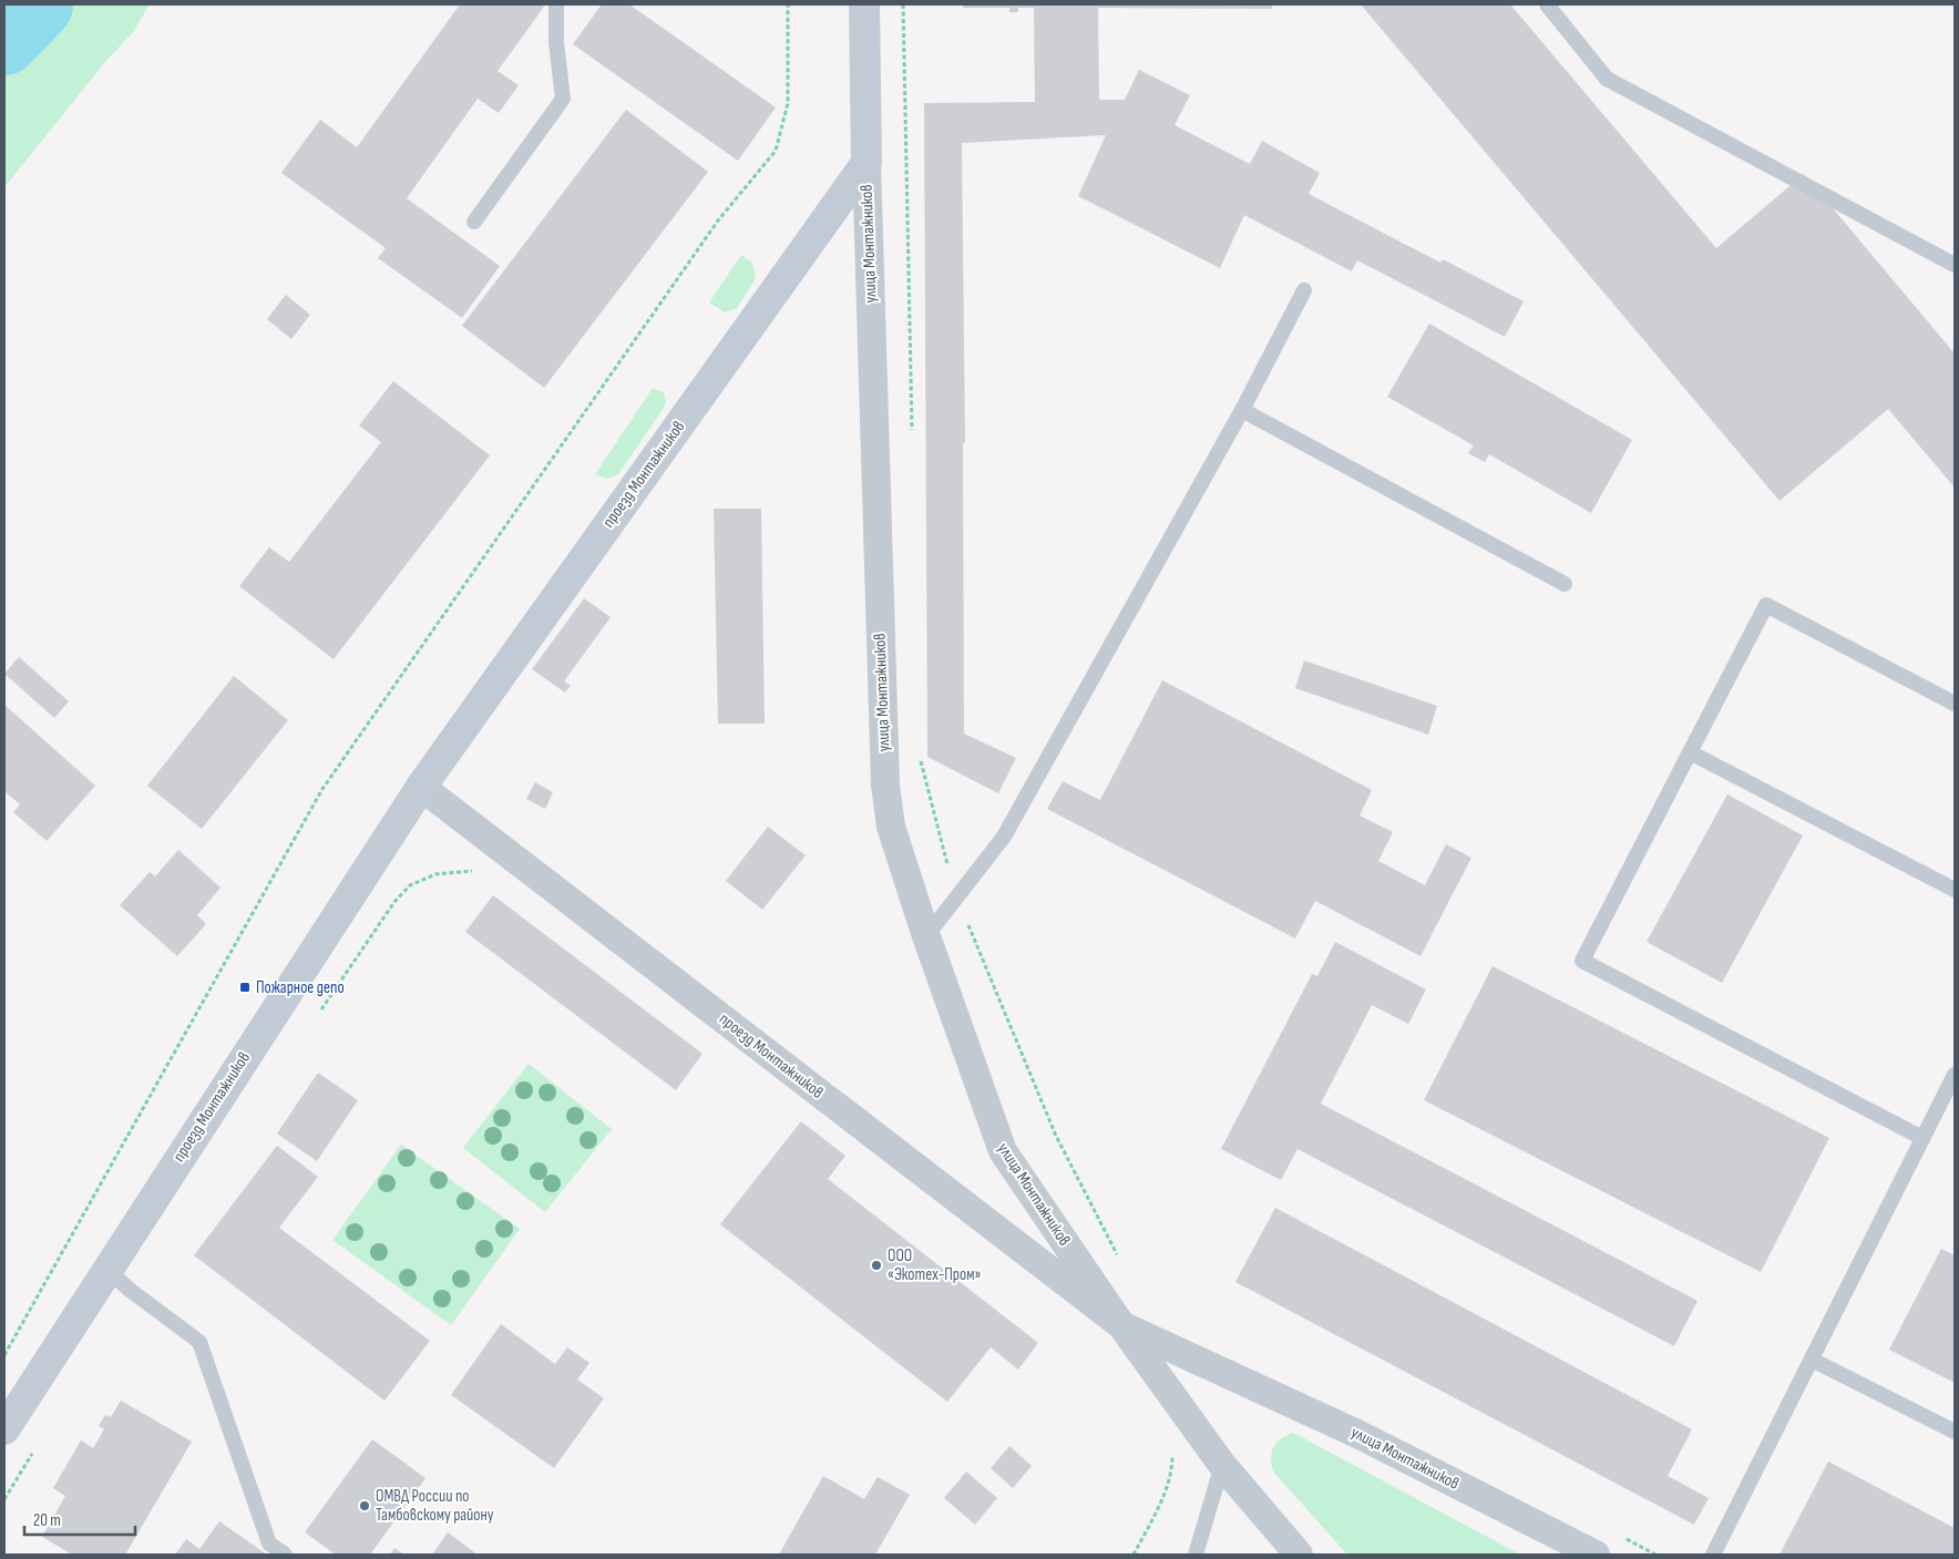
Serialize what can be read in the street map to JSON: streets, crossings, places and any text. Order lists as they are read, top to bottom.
{
  "streets": {
    "main road": ["улица Монтажников", "проезд Монтажников"]
  },
  "crossings": [
    ["улица Монтажников", "проезд Монтажников"]
  ],
  "places": {
    "transit": ["Пожарное депо"],
    "other": ["ООО «Экотех-Пром»", "ОМВД России по Тамбовскому району"]
  },
  "scale_bar": "20 m"
}
